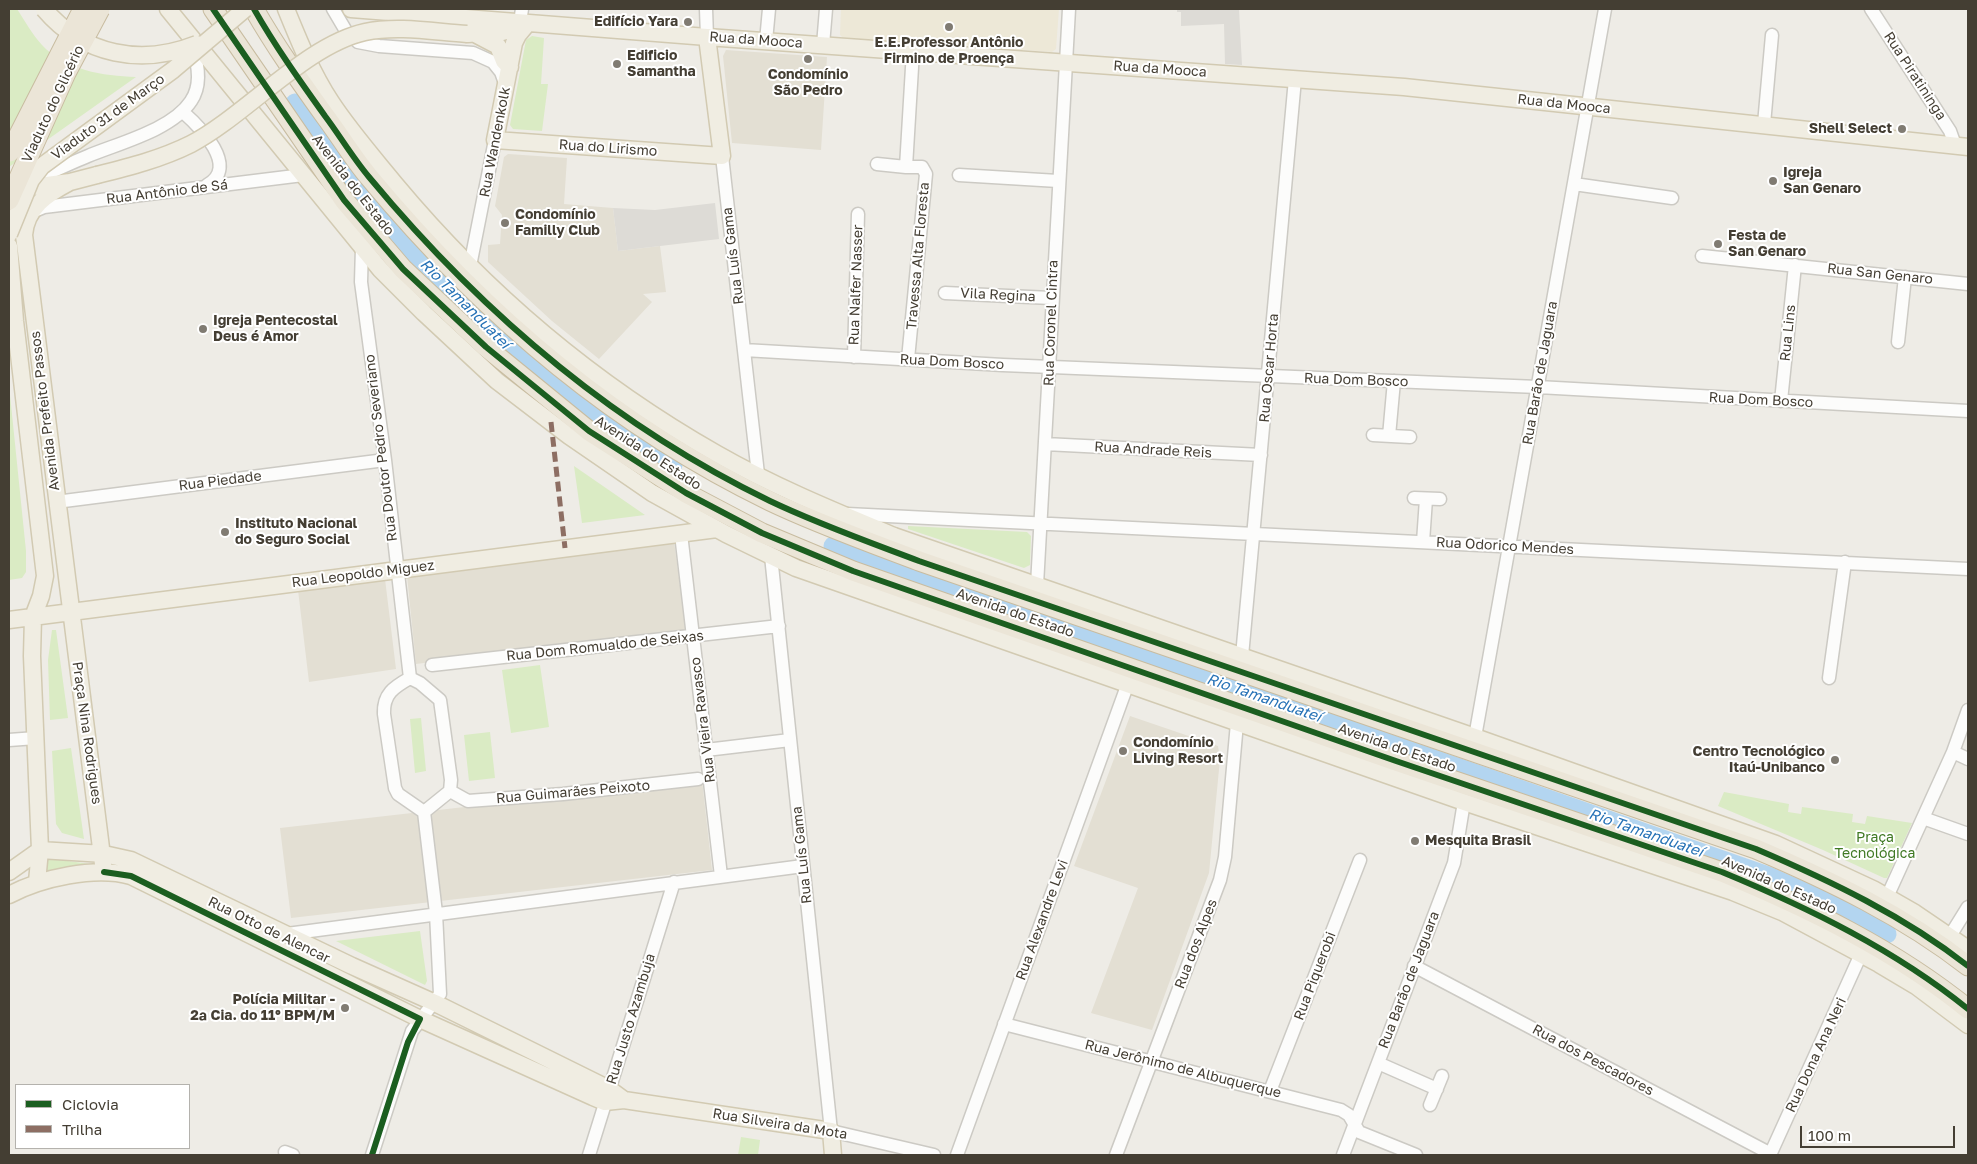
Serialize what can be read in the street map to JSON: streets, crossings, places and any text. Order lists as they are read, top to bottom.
{
  "streets": {
    "highway": ["Viaduto do Glicério", "Avenida do Estado"],
    "main road": [
      "Rua da Mooca",
      "Viaduto 31 de Março",
      "Rua Wandenkolk",
      "Rua do Lirismo",
      "Rua Luís Gama",
      "Avenida Prefeito Passos",
      "Rua Leopoldo Miguez",
      "Praça Nina Rodrigues",
      "Rua Otto de Alencar",
      "Rua Silveira da Mota"
    ],
    "street": [
      "Rua Piratininga",
      "Rua Antônio de Sá",
      "Travessa Alta Floresta",
      "Rua San Genaro",
      "Rua Nalfer Nasser",
      "Vila Regina",
      "Rua Coronel Cintra",
      "Rua Lins",
      "Rua Dom Bosco",
      "Rua Oscar Horta",
      "Rua Barão de Jaguara",
      "Rua Doutor Pedro Severiano",
      "Rua Andrade Reis",
      "Rua Piedade",
      "Rua Odorico Mendes",
      "Rua Dom Romualdo de Seixas",
      "Rua Vieira Ravasco",
      "Rua Guimarães Peixoto",
      "Rua Alexandre Levi",
      "Rua dos Alpes",
      "Rua Piquerobi",
      "Rua Justo Azambuja",
      "Rua Dona Ana Neri",
      "Rua dos Pescadores",
      "Rua Jerônimo de Albuquerque"
    ]
  },
  "crossings": [
    ["Rua da Mooca", "Rua Piratininga"],
    ["Rua da Mooca", "Rua Wandenkolk"],
    ["Rua da Mooca", "Rua Luís Gama"],
    ["Rua da Mooca", "Travessa Alta Floresta"],
    ["Rua da Mooca", "Rua Coronel Cintra"],
    ["Rua da Mooca", "Rua Oscar Horta"],
    ["Rua da Mooca", "Rua Barão de Jaguara"],
    ["Rua Wandenkolk", "Rua do Lirismo"],
    ["Rua do Lirismo", "Rua Luís Gama"],
    ["Avenida do Estado", "Rua Antônio de Sá"],
    ["Avenida do Estado", "Rua Luís Gama"],
    ["Avenida do Estado", "Rua Barão de Jaguara"],
    ["Avenida do Estado", "Rua Doutor Pedro Severiano"],
    ["Avenida do Estado", "Rua Leopoldo Miguez"],
    ["Avenida do Estado", "Rua Alexandre Levi"],
    ["Avenida do Estado", "Rua dos Alpes"],
    ["Avenida do Estado", "Rua Dona Ana Neri"],
    ["Rua Antônio de Sá", "Avenida Prefeito Passos"],
    ["Rua Luís Gama", "Rua Dom Bosco"],
    ["Rua Luís Gama", "Rua Dom Romualdo de Seixas"],
    ["Rua Luís Gama", "Rua Silveira da Mota"],
    ["Travessa Alta Floresta", "Rua Dom Bosco"],
    ["Rua San Genaro", "Rua Lins"],
    ["Rua Nalfer Nasser", "Rua Dom Bosco"],
    ["Vila Regina", "Rua Coronel Cintra"],
    ["Rua Coronel Cintra", "Rua Dom Bosco"],
    ["Rua Coronel Cintra", "Rua Andrade Reis"],
    ["Rua Coronel Cintra", "Rua Odorico Mendes"],
    ["Rua Lins", "Rua Dom Bosco"],
    ["Rua Dom Bosco", "Rua Oscar Horta"],
    ["Rua Dom Bosco", "Rua Barão de Jaguara"],
    ["Rua Oscar Horta", "Rua Andrade Reis"],
    ["Rua Oscar Horta", "Rua Odorico Mendes"],
    ["Rua Barão de Jaguara", "Rua Odorico Mendes"],
    ["Rua Barão de Jaguara", "Rua dos Pescadores"],
    ["Rua Barão de Jaguara", "Rua Jerônimo de Albuquerque"],
    ["Avenida Prefeito Passos", "Rua Piedade"],
    ["Avenida Prefeito Passos", "Rua Leopoldo Miguez"],
    ["Avenida Prefeito Passos", "Praça Nina Rodrigues"],
    ["Rua Doutor Pedro Severiano", "Rua Piedade"],
    ["Rua Doutor Pedro Severiano", "Rua Leopoldo Miguez"],
    ["Rua Leopoldo Miguez", "Rua Vieira Ravasco"],
    ["Rua Leopoldo Miguez", "Praça Nina Rodrigues"],
    ["Rua Dom Romualdo de Seixas", "Rua Vieira Ravasco"],
    ["Praça Nina Rodrigues", "Rua Otto de Alencar"],
    ["Rua Alexandre Levi", "Rua Jerônimo de Albuquerque"],
    ["Rua Otto de Alencar", "Rua Justo Azambuja"],
    ["Rua Otto de Alencar", "Rua Silveira da Mota"],
    ["Rua dos Alpes", "Rua Jerônimo de Albuquerque"],
    ["Rua Piquerobi", "Rua Jerônimo de Albuquerque"],
    ["Rua Justo Azambuja", "Rua Silveira da Mota"],
    ["Rua Dona Ana Neri", "Rua dos Pescadores"]
  ],
  "water": ["Rio Tamanduateí"],
  "parks": ["Praça Tecnológica"],
  "places": [
    "Edifício Yara",
    "E.E.Professor Antônio Firmino de Proença",
    "Condomínio São Pedro",
    "Edificio Samantha",
    "Shell Select",
    "Igreja San Genaro",
    "Condomínio Familly Club",
    "Festa de San Genaro",
    "Igreja Pentecostal Deus é Amor",
    "Instituto Nacional do Seguro Social",
    "Condomínio Living Resort",
    "Centro Tecnológico Itaú-Unibanco",
    "Mesquita Brasil",
    "Polícia Militar - 2ª Cia. do 11º BPM/M"
  ],
  "legend": ["Ciclovia", "Trilha"],
  "scale_bar": "100 m"
}
